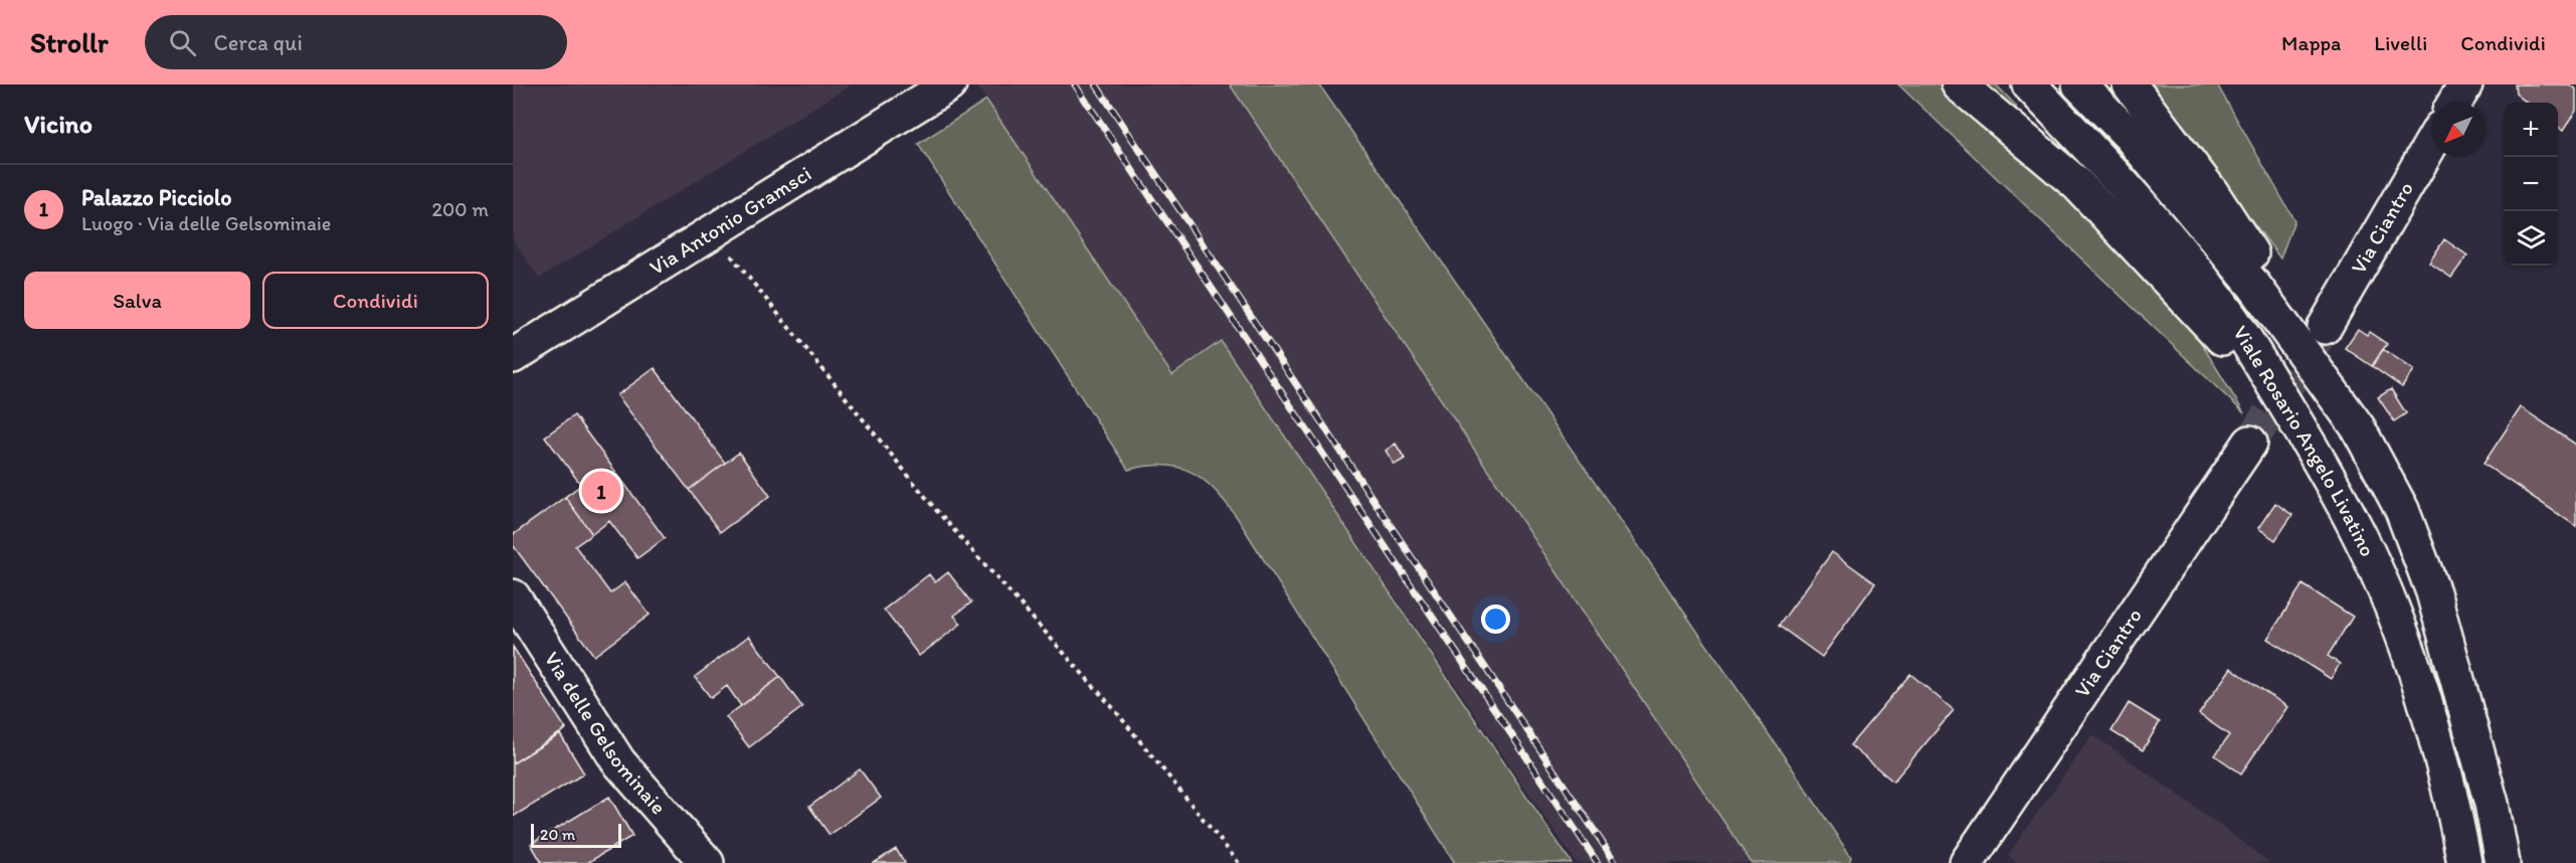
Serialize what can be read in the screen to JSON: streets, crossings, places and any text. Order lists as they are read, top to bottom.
{
  "streets": {
    "main road": [
      "Via Antonio Gramsci",
      "Via Ciantro",
      "Viale Rosario Angelo Livatino",
      "Via delle Gelsominaie"
    ]
  },
  "scale_bar": "20 m",
  "north": "bottom left",
  "page": {
    "header": "Strollr",
    "search": "Cerca qui",
    "nav": ["Mappa", "Livelli", "Condividi"],
    "heading": "Vicino",
    "map_buttons": ["+", "−"],
    "list": [
      {
        "mark": "1",
        "name": "Palazzo Picciolo",
        "note": "Luogo · Via delle Gelsominaie",
        "value": "200 m"
      }
    ],
    "buttons": ["Salva", "Condividi"],
    "pins": "1",
    "scale": "20 m"
  }
}
